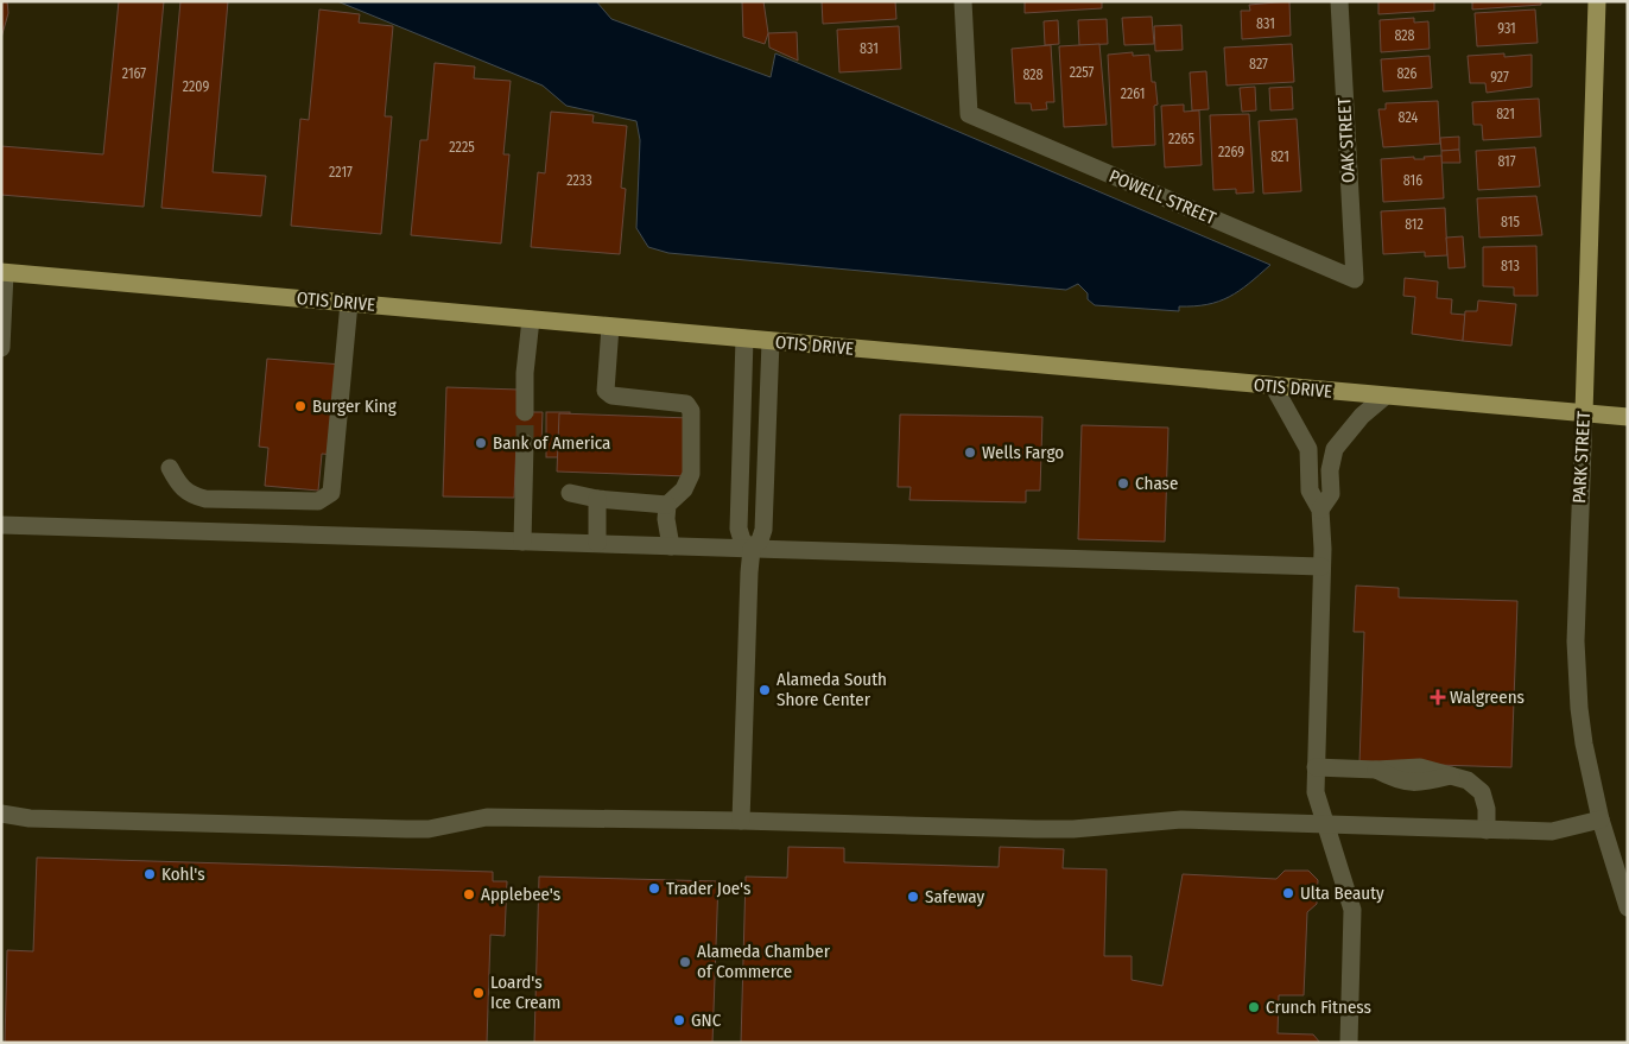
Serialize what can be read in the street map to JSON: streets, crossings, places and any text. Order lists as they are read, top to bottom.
{
  "streets": {
    "main road": ["OTIS DRIVE", "PARK STREET"],
    "street": ["OAK STREET", "POWELL STREET"]
  },
  "crossings": [
    ["OAK STREET", "POWELL STREET"],
    ["OTIS DRIVE", "PARK STREET"]
  ],
  "places": {
    "other": [
      "Burger King",
      "Bank of America",
      "Wells Fargo",
      "Chase",
      "Alameda South Shore Center",
      "Kohl's",
      "Trader Joe's",
      "Ulta Beauty",
      "Applebee's",
      "Safeway",
      "Alameda Chamber of Commerce",
      "Loard's Ice Cream",
      "Crunch Fitness",
      "GNC"
    ],
    "health": ["Walgreens"]
  },
  "house_numbers": [
    "831",
    "931",
    "828",
    "831",
    "827",
    "2257",
    "2167",
    "826",
    "828",
    "927",
    "2209",
    "2261",
    "821",
    "824",
    "2265",
    "2225",
    "2269",
    "821",
    "817",
    "2217",
    "2233",
    "816",
    "815",
    "812",
    "813"
  ]
}
